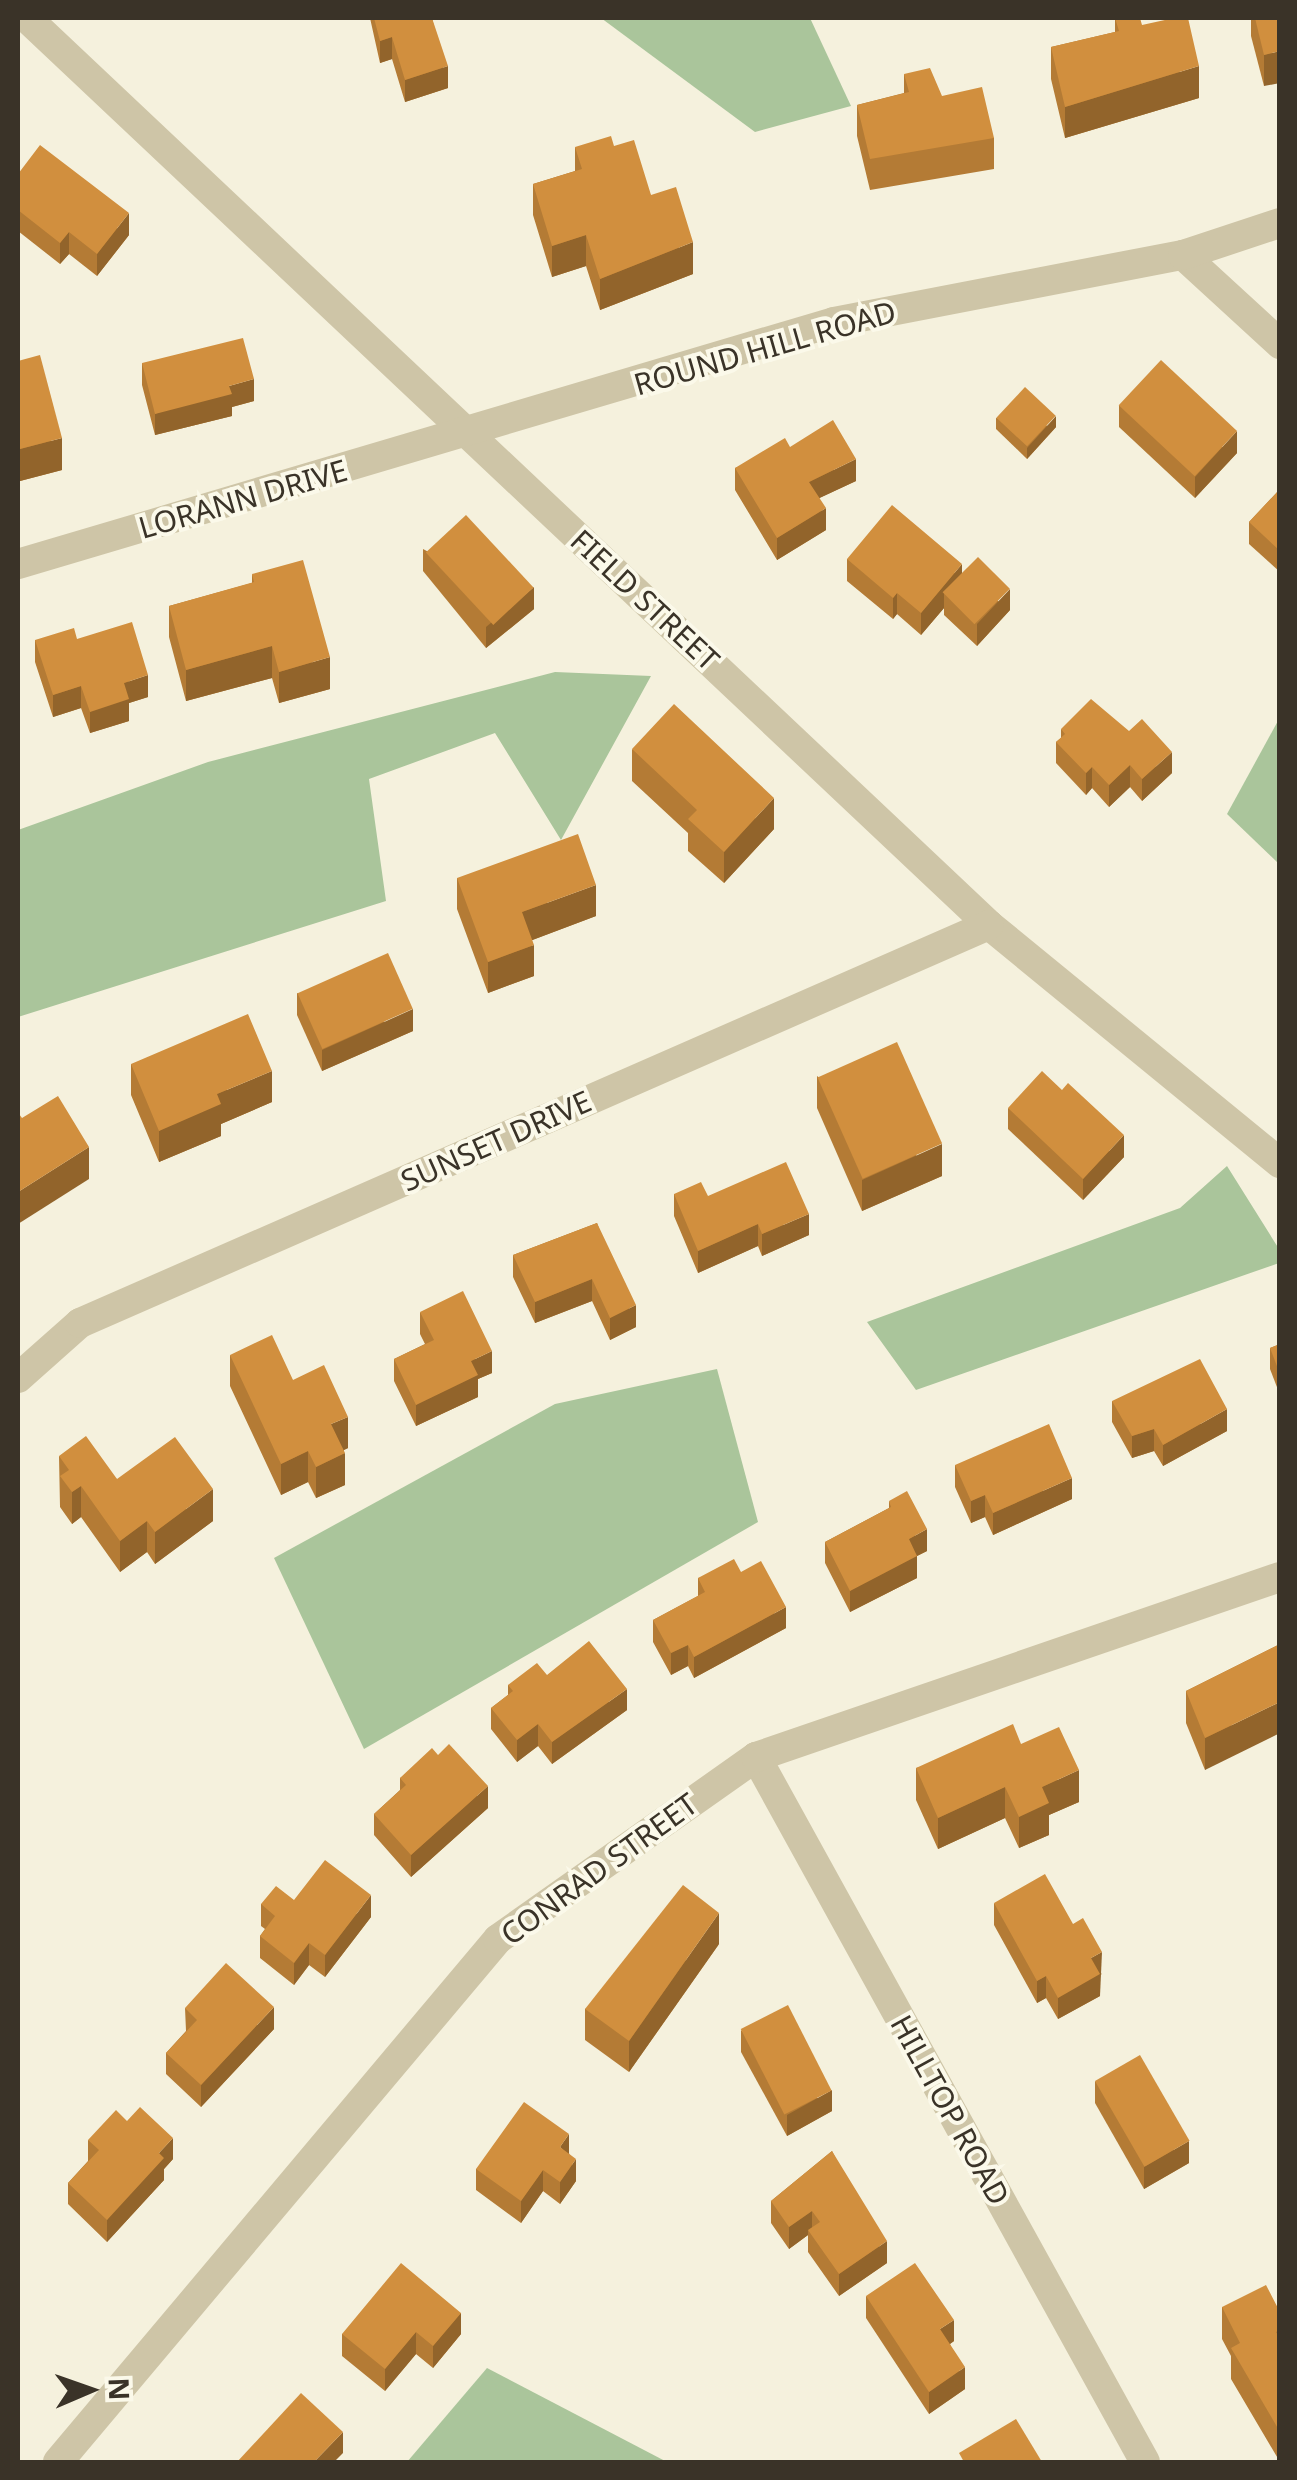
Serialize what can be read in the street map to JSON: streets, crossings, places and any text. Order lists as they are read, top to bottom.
{
  "streets": {
    "street": [
      "ROUND HILL ROAD",
      "LORANN DRIVE",
      "FIELD STREET",
      "SUNSET DRIVE",
      "CONRAD STREET",
      "HILLTOP ROAD"
    ]
  },
  "crossings": [
    ["ROUND HILL ROAD", "LORANN DRIVE"],
    ["ROUND HILL ROAD", "FIELD STREET"],
    ["LORANN DRIVE", "FIELD STREET"],
    ["FIELD STREET", "SUNSET DRIVE"],
    ["CONRAD STREET", "HILLTOP ROAD"]
  ],
  "north": "right"
}
